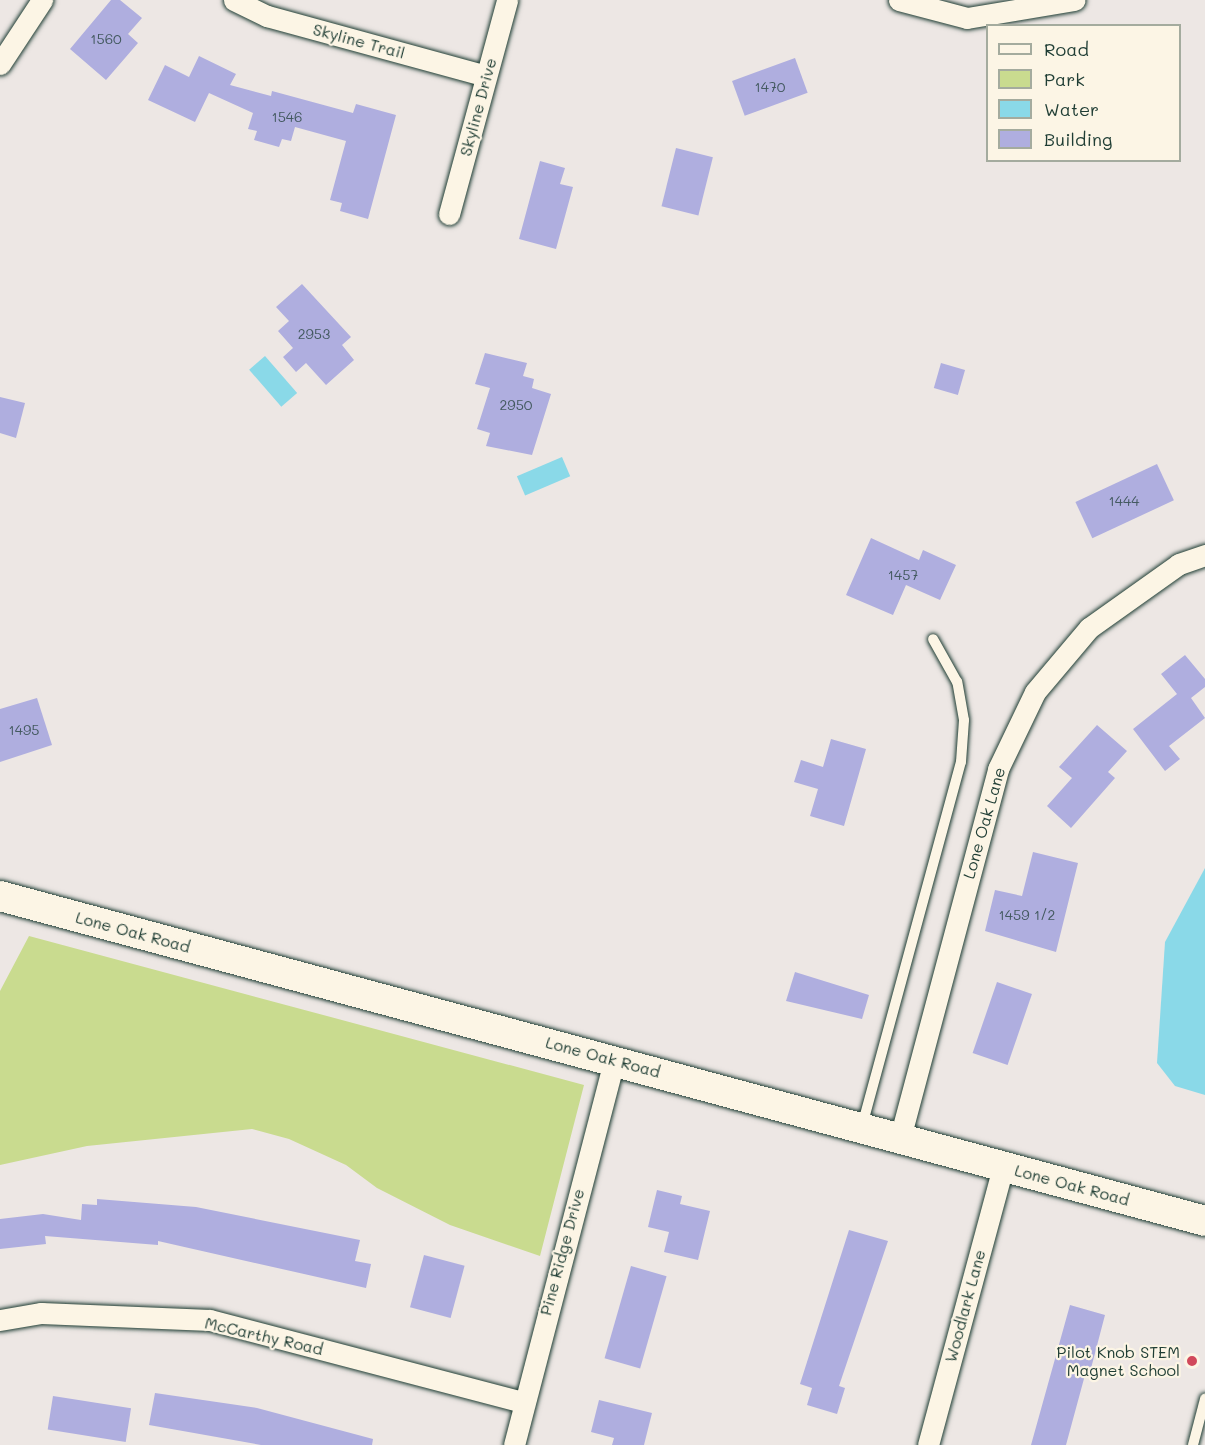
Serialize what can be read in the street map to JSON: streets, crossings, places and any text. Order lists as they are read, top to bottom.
{
  "streets": {
    "main road": ["Lone Oak Road"],
    "street": [
      "Skyline Trail",
      "Skyline Drive",
      "Lone Oak Lane",
      "Pine Ridge Drive",
      "Woodlark Lane",
      "McCarthy Road"
    ]
  },
  "crossings": [
    ["Skyline Trail", "Skyline Drive"],
    ["Lone Oak Lane", "Lone Oak Road"],
    ["Lone Oak Road", "Pine Ridge Drive"],
    ["Lone Oak Road", "Woodlark Lane"],
    ["Pine Ridge Drive", "McCarthy Road"]
  ],
  "places": ["Pilot Knob STEM Magnet School"],
  "house_numbers": [
    "1560",
    "1470",
    "1546",
    "2953",
    "2950",
    "1444",
    "1457",
    "1495",
    "1459 1/2"
  ],
  "legend": [
    "Road",
    "Park",
    "Water",
    "Building"
  ]
}
